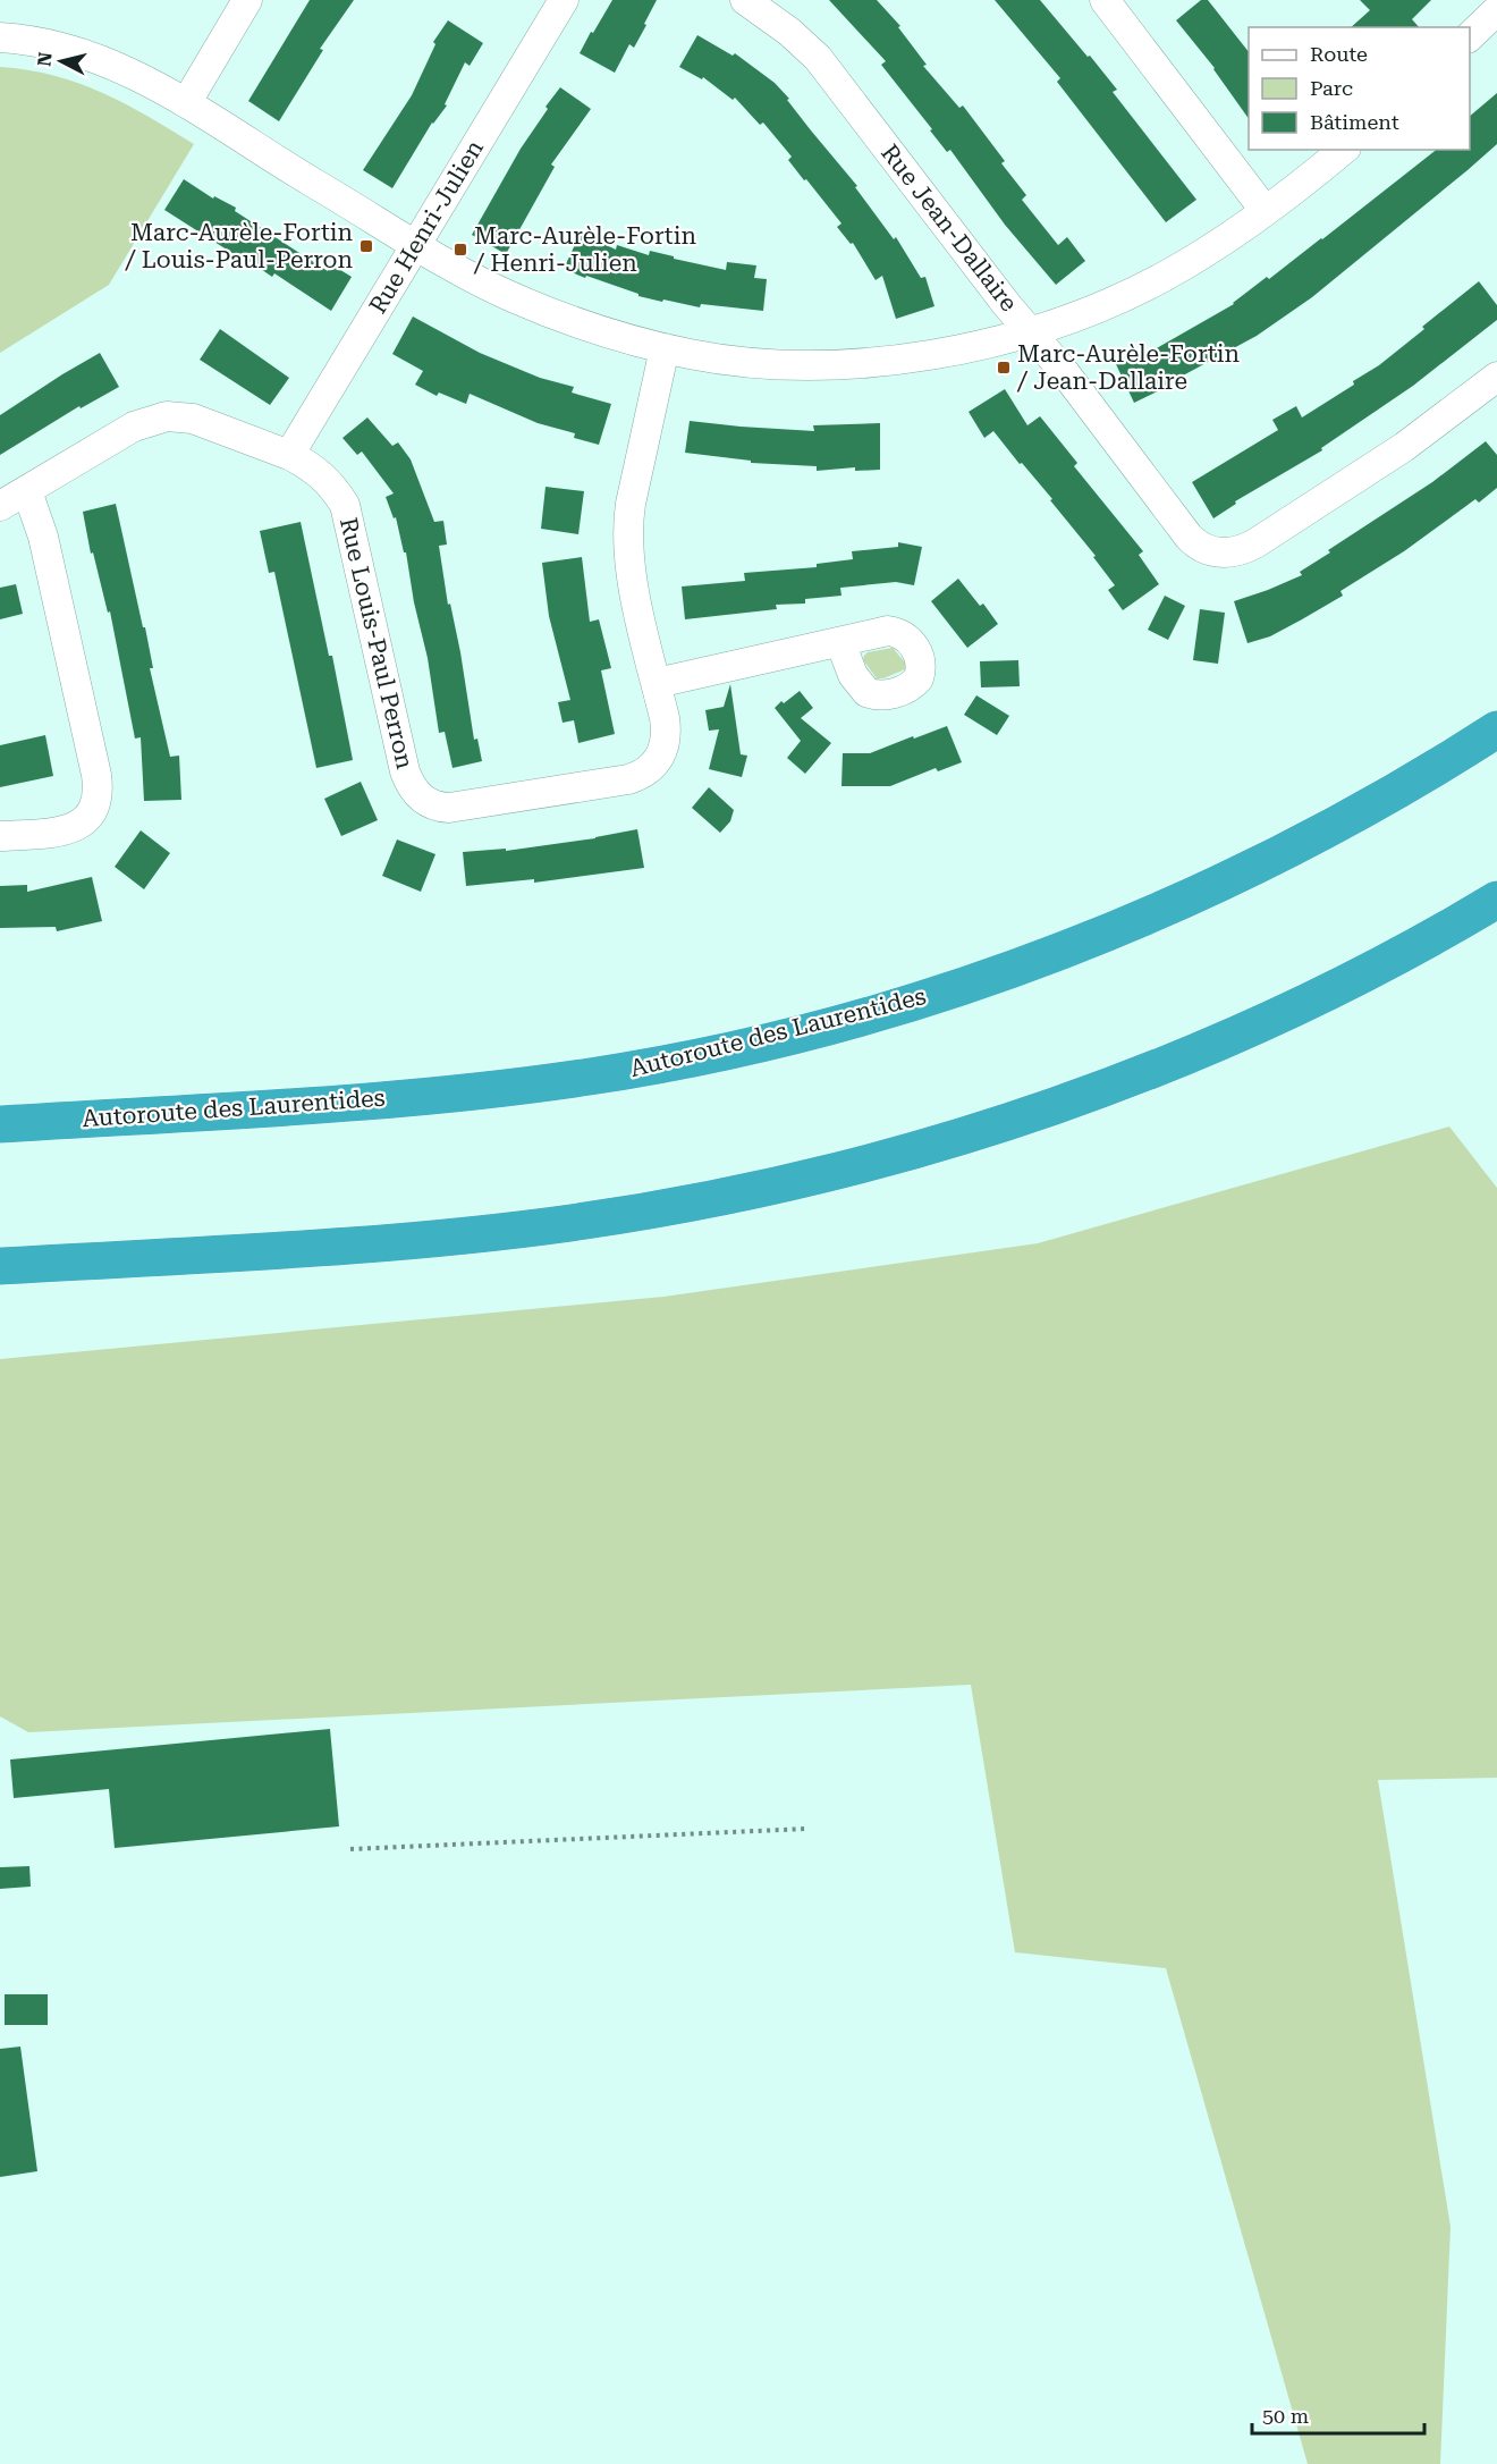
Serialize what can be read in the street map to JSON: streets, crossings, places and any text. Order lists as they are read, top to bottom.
{
  "streets": {
    "highway": ["Autoroute des Laurentides"],
    "street": ["Rue Henri-Julien", "Rue Jean-Dallaire", "Rue Louis-Paul Perron"]
  },
  "crossings": [
    ["Rue Henri-Julien", "Rue Louis-Paul Perron"]
  ],
  "places": {
    "transit": ["Marc-Aurèle-Fortin / Louis-Paul-Perron", "Marc-Aurèle-Fortin / Henri-Julien", "Marc-Aurèle-Fortin / Jean-Dallaire"]
  },
  "legend": ["Route", "Parc", "Bâtiment"],
  "scale_bar": "50 m",
  "north": "left"
}
